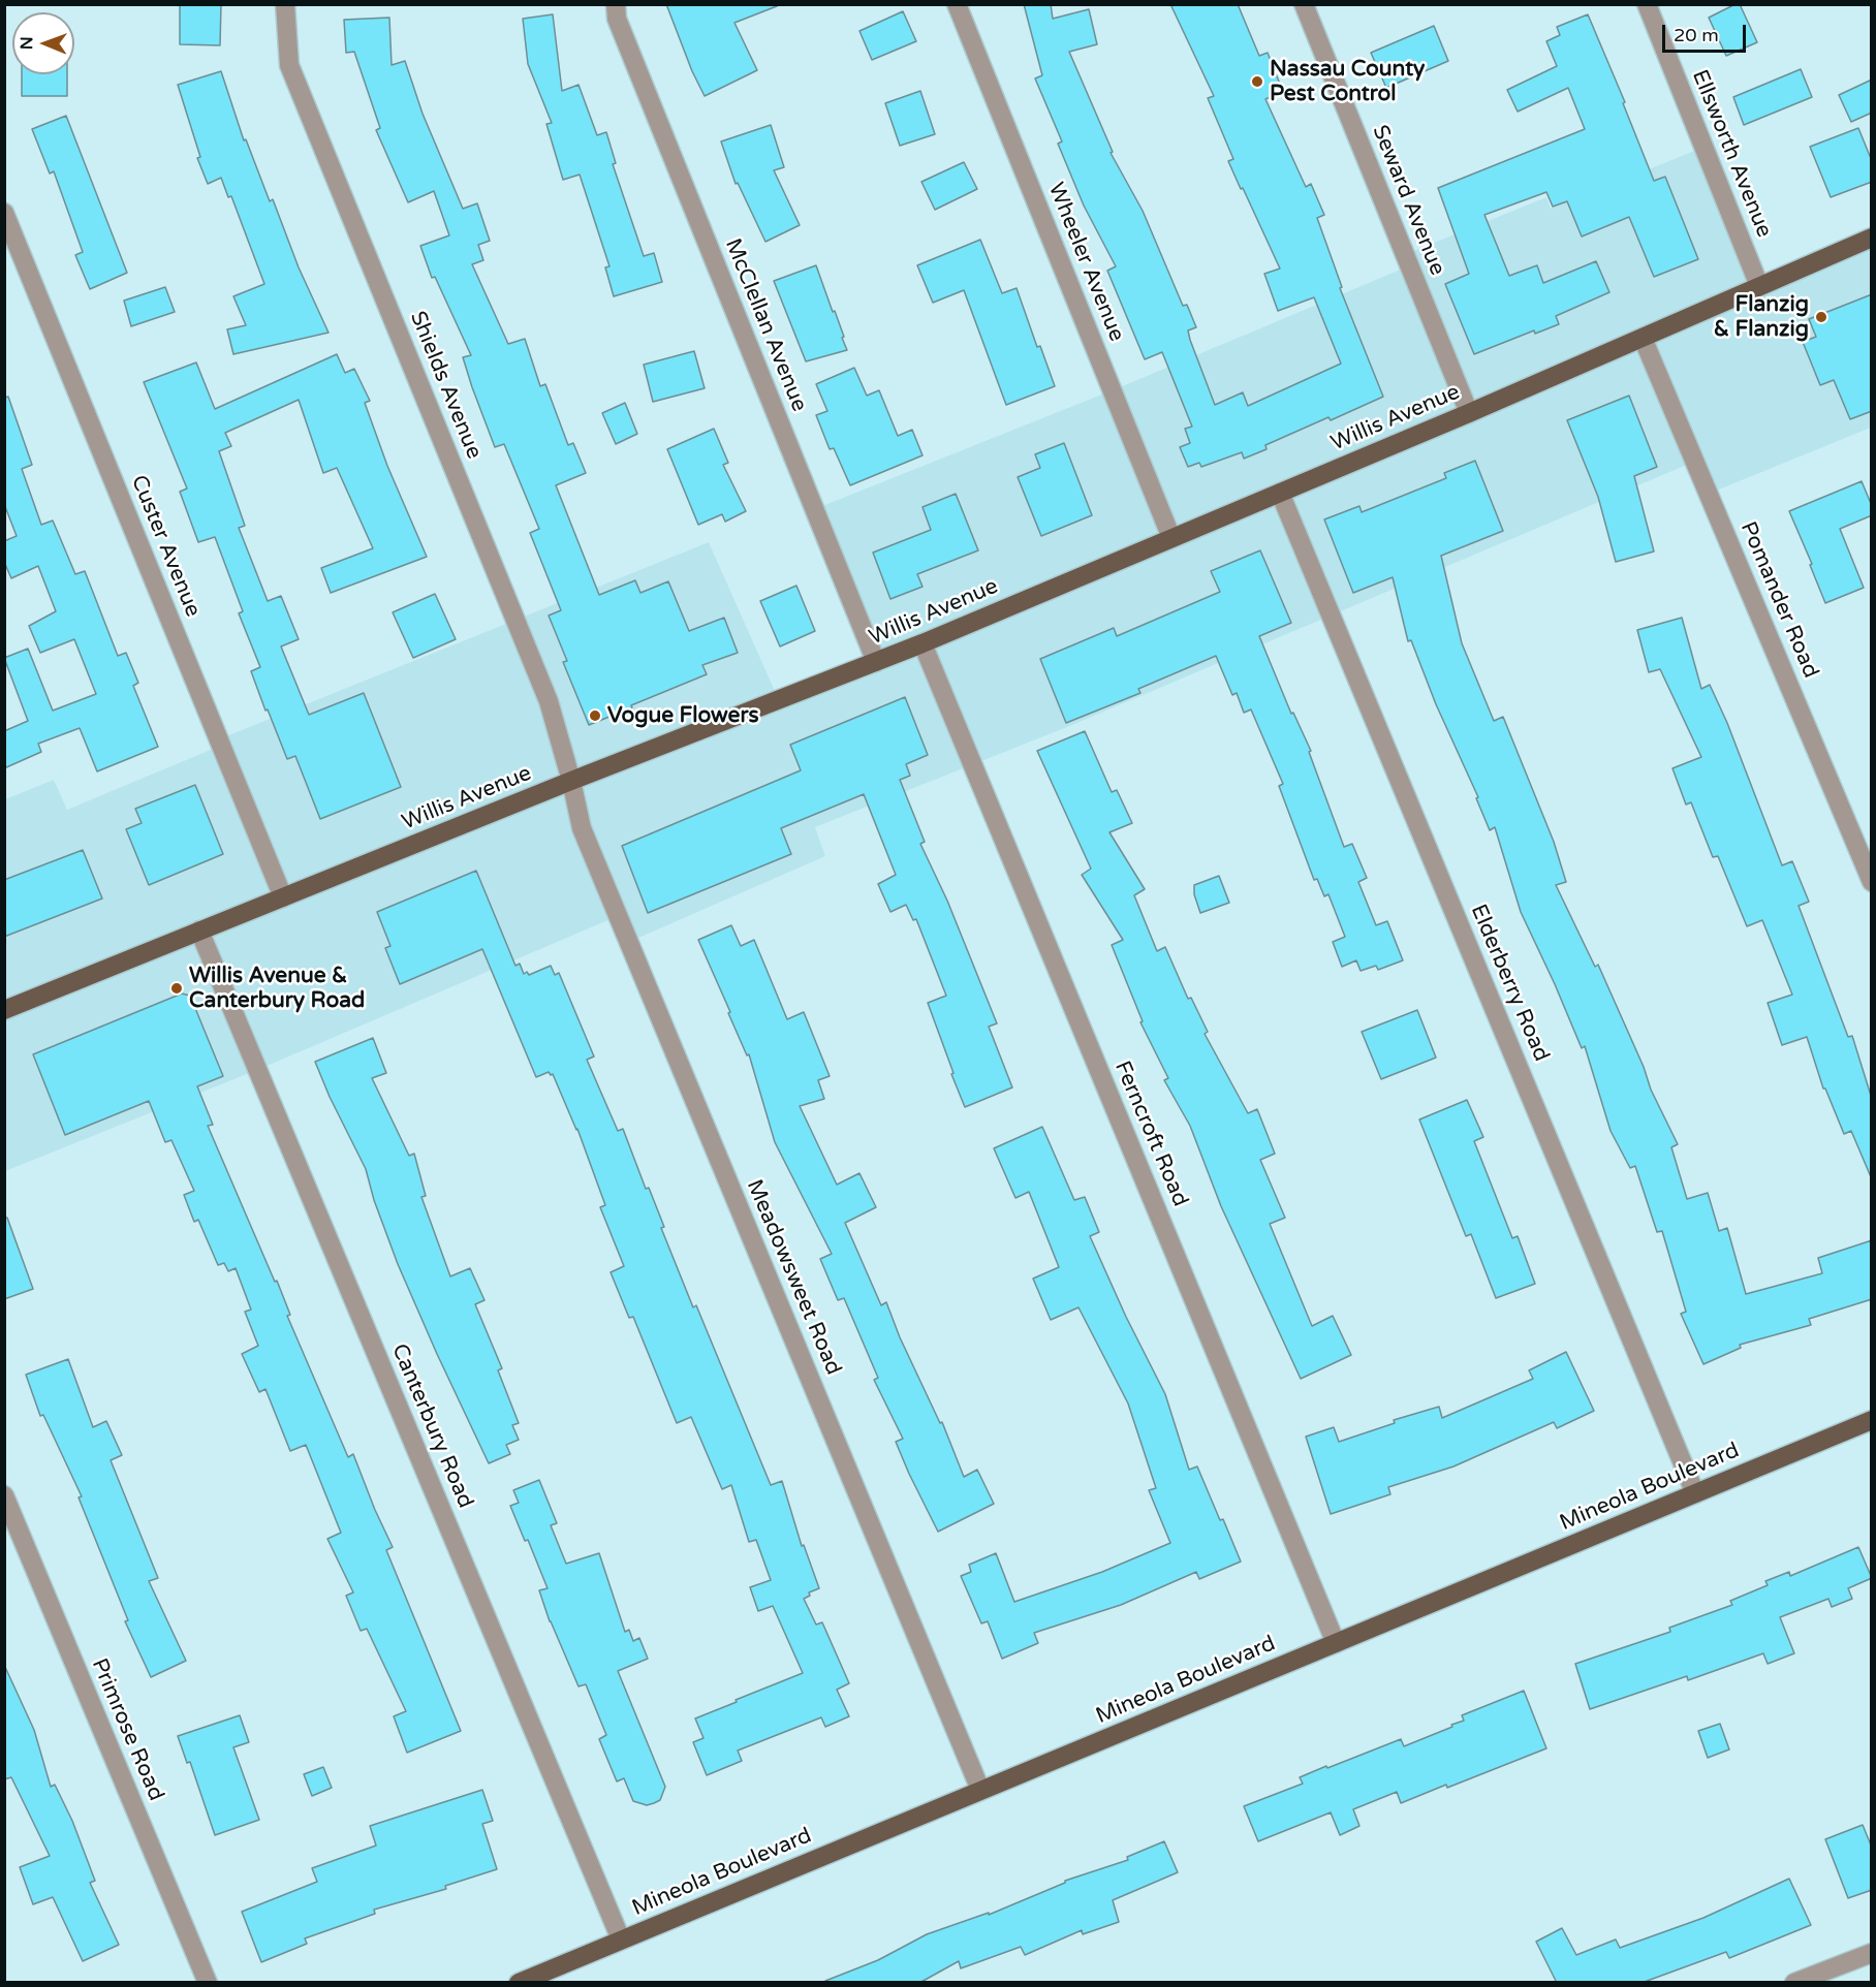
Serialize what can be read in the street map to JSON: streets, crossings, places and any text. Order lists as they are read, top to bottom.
{
  "streets": {
    "main road": ["Willis Avenue", "Mineola Boulevard"],
    "street": [
      "Ellsworth Avenue",
      "Seward Avenue",
      "Wheeler Avenue",
      "McClellan Avenue",
      "Shields Avenue",
      "Custer Avenue",
      "Pomander Road",
      "Elderberry Road",
      "Ferncroft Road",
      "Meadowsweet Road",
      "Canterbury Road",
      "Primrose Road"
    ]
  },
  "crossings": [
    ["Ellsworth Avenue", "Willis Avenue"],
    ["Seward Avenue", "Willis Avenue"],
    ["Wheeler Avenue", "Willis Avenue"],
    ["McClellan Avenue", "Willis Avenue"],
    ["Shields Avenue", "Willis Avenue"],
    ["Shields Avenue", "Meadowsweet Road"],
    ["Willis Avenue", "Custer Avenue"],
    ["Willis Avenue", "Pomander Road"],
    ["Willis Avenue", "Elderberry Road"],
    ["Willis Avenue", "Ferncroft Road"],
    ["Willis Avenue", "Meadowsweet Road"],
    ["Willis Avenue", "Canterbury Road"],
    ["Elderberry Road", "Mineola Boulevard"],
    ["Ferncroft Road", "Mineola Boulevard"],
    ["Meadowsweet Road", "Mineola Boulevard"],
    ["Canterbury Road", "Mineola Boulevard"]
  ],
  "places": [
    "Nassau County Pest Control",
    "Flanzig & Flanzig",
    "Vogue Flowers",
    "Willis Avenue & Canterbury Road"
  ],
  "scale_bar": "20 m",
  "north": "left"
}
